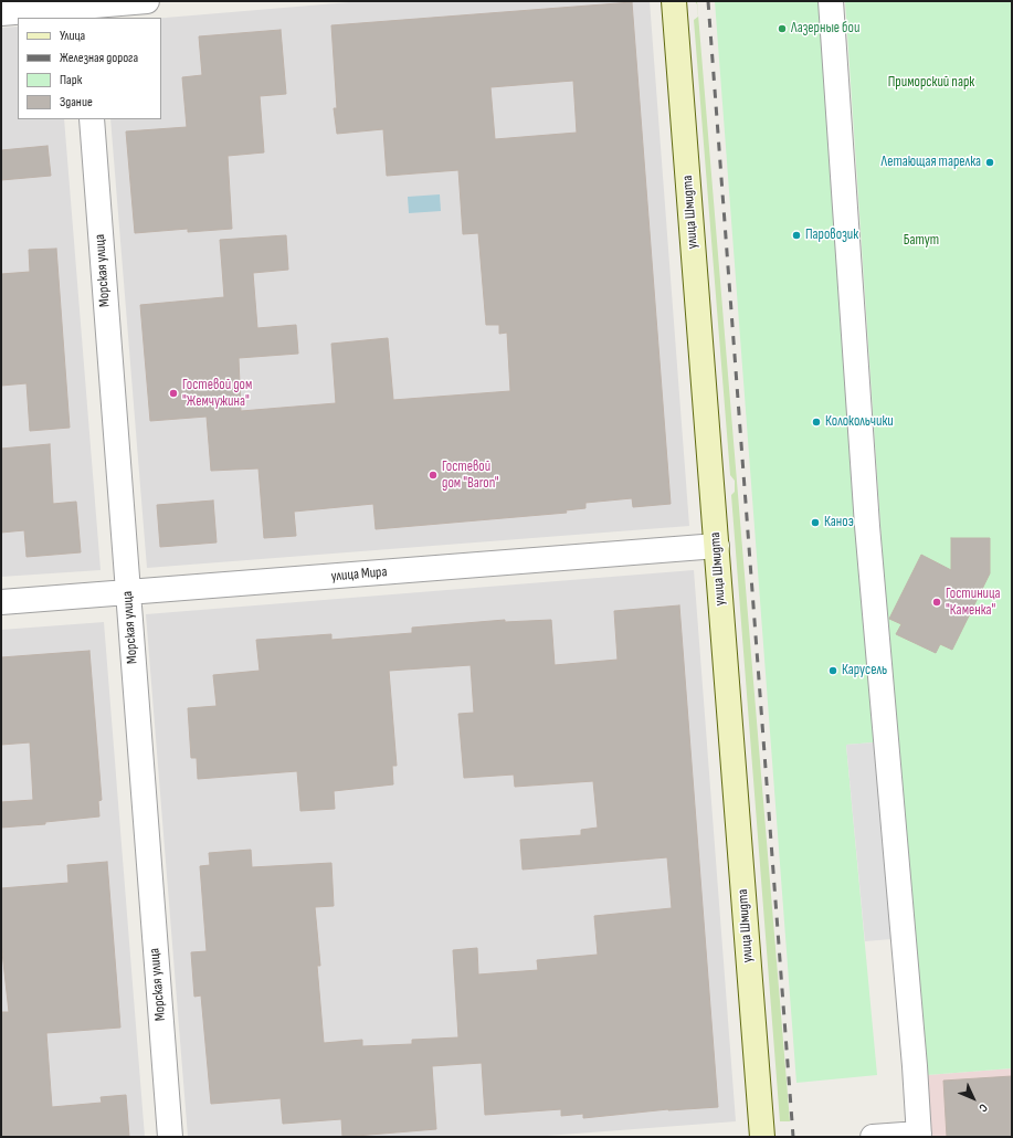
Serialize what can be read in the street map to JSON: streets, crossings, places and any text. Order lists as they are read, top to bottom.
{
  "streets": {
    "street": ["улица Шмидта", "Морская улица", "улица Мира"]
  },
  "crossings": [
    ["улица Шмидта", "улица Мира"],
    ["Морская улица", "улица Мира"]
  ],
  "parks": ["Приморский парк", "Батут"],
  "places": [
    "Лазерные бои",
    "Летающая тарелка",
    "Паровозик",
    "Гостевой дом \"Жемчужина\"",
    "Колокольчики",
    "Гостевой дом \"Baron\"",
    "Каноэ",
    "Гостиница \"Каменка\"",
    "Карусель"
  ],
  "legend": [
    "Улица",
    "Железная дорога",
    "Парк",
    "Здание"
  ],
  "north": "bottom right"
}
